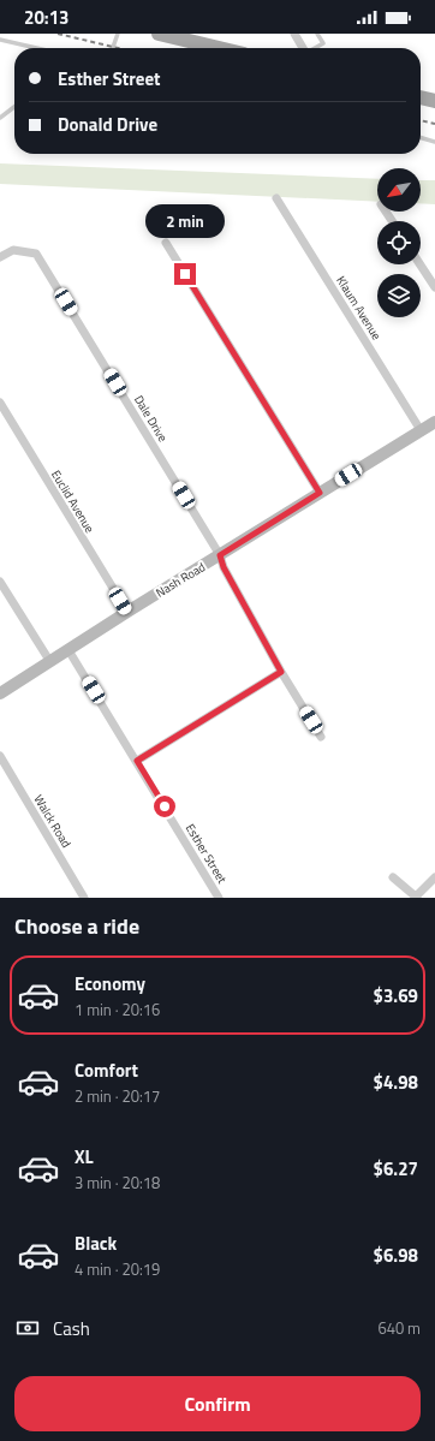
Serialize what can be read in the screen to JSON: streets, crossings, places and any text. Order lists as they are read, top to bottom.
{
  "streets": {
    "main road": ["Nash Road"],
    "street": [
      "Klaum Avenue",
      "Dale Drive",
      "Euclid Avenue",
      "Walck Road",
      "Esther Street"
    ]
  },
  "crossings": [
    ["Klaum Avenue", "Nash Road"],
    ["Dale Drive", "Nash Road"],
    ["Euclid Avenue", "Nash Road"],
    ["Nash Road", "Esther Street"]
  ],
  "north": "bottom left",
  "page": {
    "status": "20:13",
    "banner": ["Esther Street", "Donald Drive"],
    "bubble": "2 min",
    "heading": "Choose a ride",
    "list": [
      {
        "name": "Economy",
        "note": "1 min · 20:16",
        "value": "$3.69"
      },
      {
        "name": "Comfort",
        "note": "2 min · 20:17",
        "value": "$4.98"
      },
      {
        "name": "XL",
        "note": "3 min · 20:18",
        "value": "$6.27"
      },
      {
        "name": "Black",
        "note": "4 min · 20:19",
        "value": "$6.98"
      }
    ],
    "pay": ["Cash", "640 m"],
    "buttons": "Confirm"
  }
}
